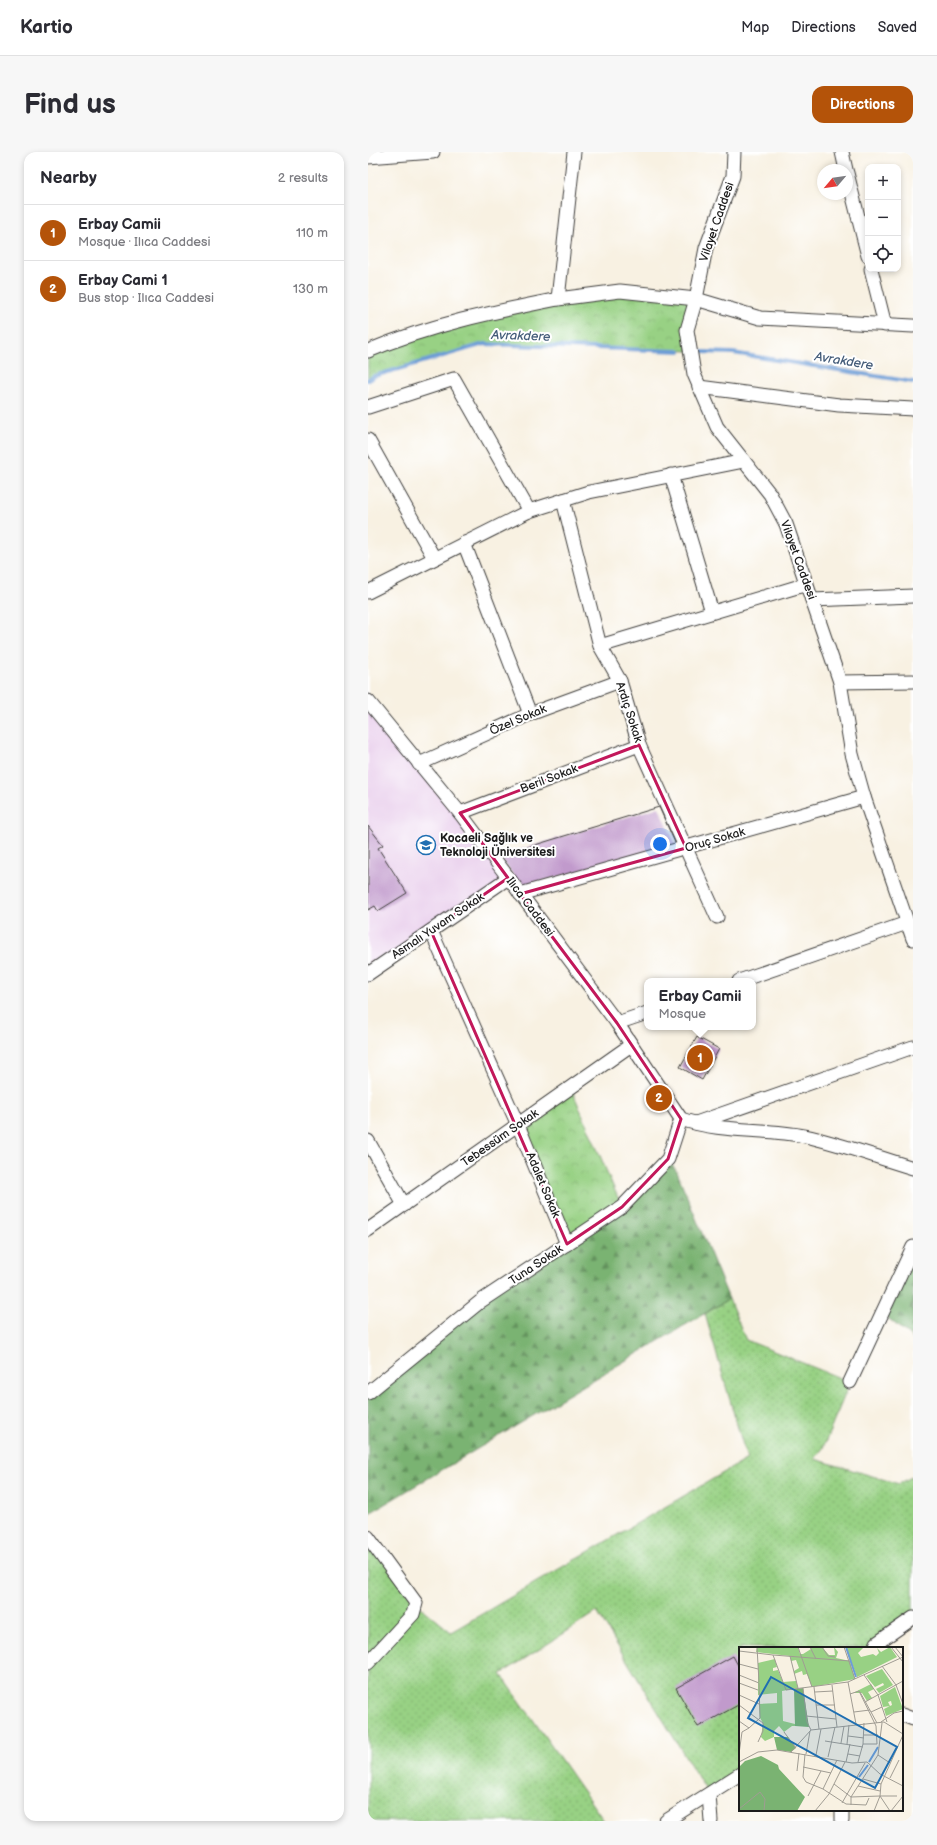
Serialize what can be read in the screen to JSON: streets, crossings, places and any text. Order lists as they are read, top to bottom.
{
  "streets": {
    "street": [
      "Vilayet Caddesi",
      "Ardıç Sokak",
      "Özel Sokak",
      "Beril Sokak",
      "Oruç Sokak",
      "Ilıca Caddesi",
      "Asmalı Yuvam Sokak",
      "Tebessüm Sokak",
      "Adalet Sokak",
      "Tuna Sokak"
    ]
  },
  "crossings": [
    ["Vilayet Caddesi", "Oruç Sokak"],
    ["Ardıç Sokak", "Özel Sokak"],
    ["Ardıç Sokak", "Beril Sokak"],
    ["Ardıç Sokak", "Oruç Sokak"],
    ["Özel Sokak", "Ilıca Caddesi"],
    ["Beril Sokak", "Ilıca Caddesi"],
    ["Oruç Sokak", "Ilıca Caddesi"],
    ["Ilıca Caddesi", "Asmalı Yuvam Sokak"],
    ["Ilıca Caddesi", "Tebessüm Sokak"],
    ["Ilıca Caddesi", "Tuna Sokak"],
    ["Asmalı Yuvam Sokak", "Adalet Sokak"],
    ["Tebessüm Sokak", "Adalet Sokak"],
    ["Adalet Sokak", "Tuna Sokak"]
  ],
  "water": ["Avrakdere"],
  "places": {
    "school or university": ["Kocaeli Sağlık ve Teknoloji Üniversitesi"]
  },
  "north": "bottom left",
  "page": {
    "header": "Kartio",
    "nav": ["Map", "Directions", "Saved"],
    "buttons": "Directions",
    "title": "Find us",
    "heading": ["Nearby", "2 results"],
    "map_buttons": ["+", "−"],
    "list": [
      {
        "mark": "1",
        "name": "Erbay Camii",
        "note": "Mosque · Ilıca Caddesi",
        "value": "110 m"
      },
      {
        "mark": "2",
        "name": "Erbay Cami 1",
        "note": "Bus stop · Ilıca Caddesi",
        "value": "130 m"
      }
    ],
    "popup": ["Erbay Camii", "Mosque"],
    "pins": ["1", "2"]
  }
}
